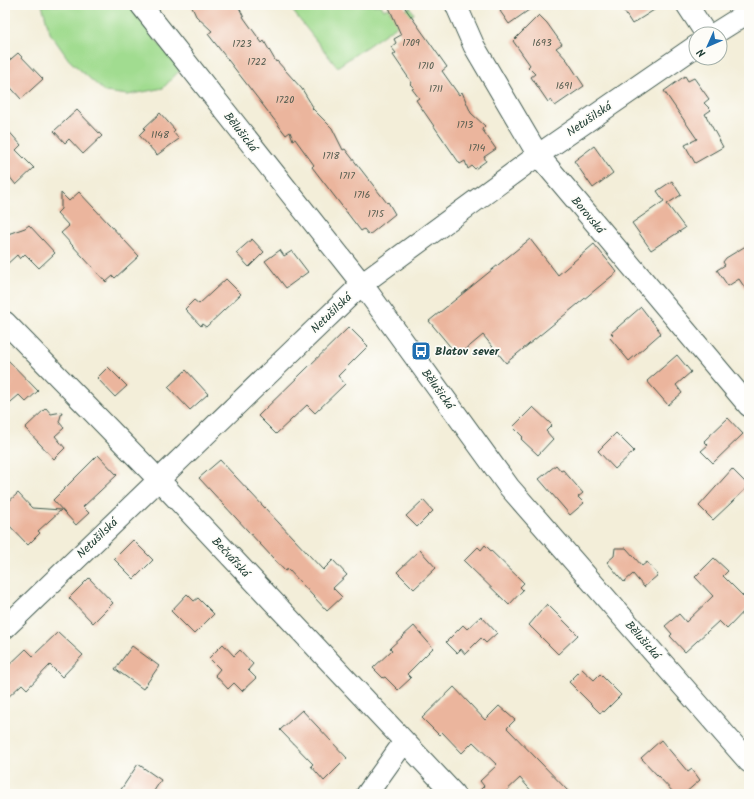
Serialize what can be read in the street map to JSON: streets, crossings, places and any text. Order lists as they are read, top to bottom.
{
  "streets": {
    "street": [
      "Netušilská",
      "Bělušická",
      "Borovská",
      "Bečvářská"
    ]
  },
  "crossings": [
    ["Netušilská", "Bělušická"],
    ["Netušilská", "Borovská"],
    ["Netušilská", "Bečvářská"]
  ],
  "places": {
    "bus stop": ["Blatov sever"]
  },
  "house_numbers": [
    "1709",
    "1693",
    "1723",
    "1722",
    "1710",
    "1691",
    "1711",
    "1720",
    "1713",
    "1148",
    "1714",
    "1718",
    "1717",
    "1716",
    "1715"
  ],
  "north": "bottom left"
}
